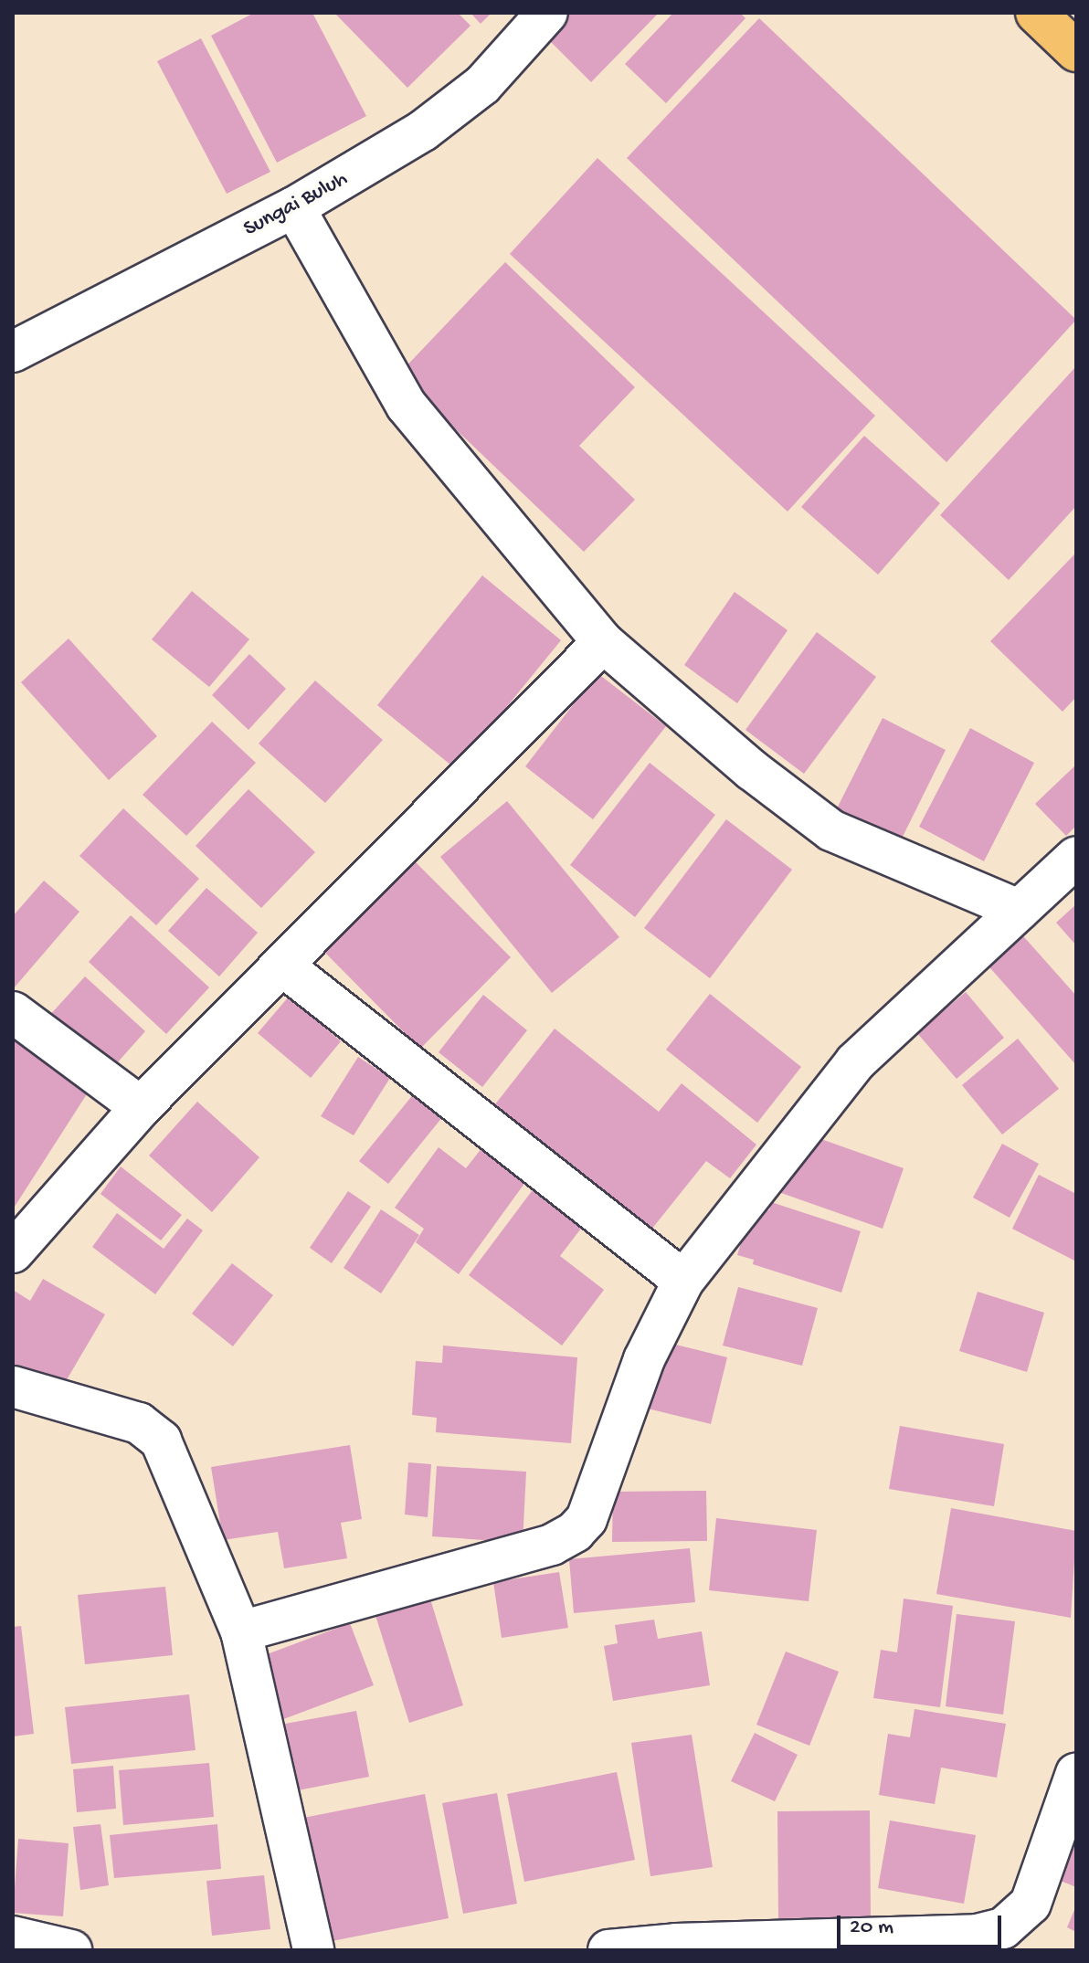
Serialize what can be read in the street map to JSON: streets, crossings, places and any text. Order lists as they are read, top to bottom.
{
  "streets": {
    "street": ["Sungai Buluh"]
  },
  "scale_bar": "20 m"
}
